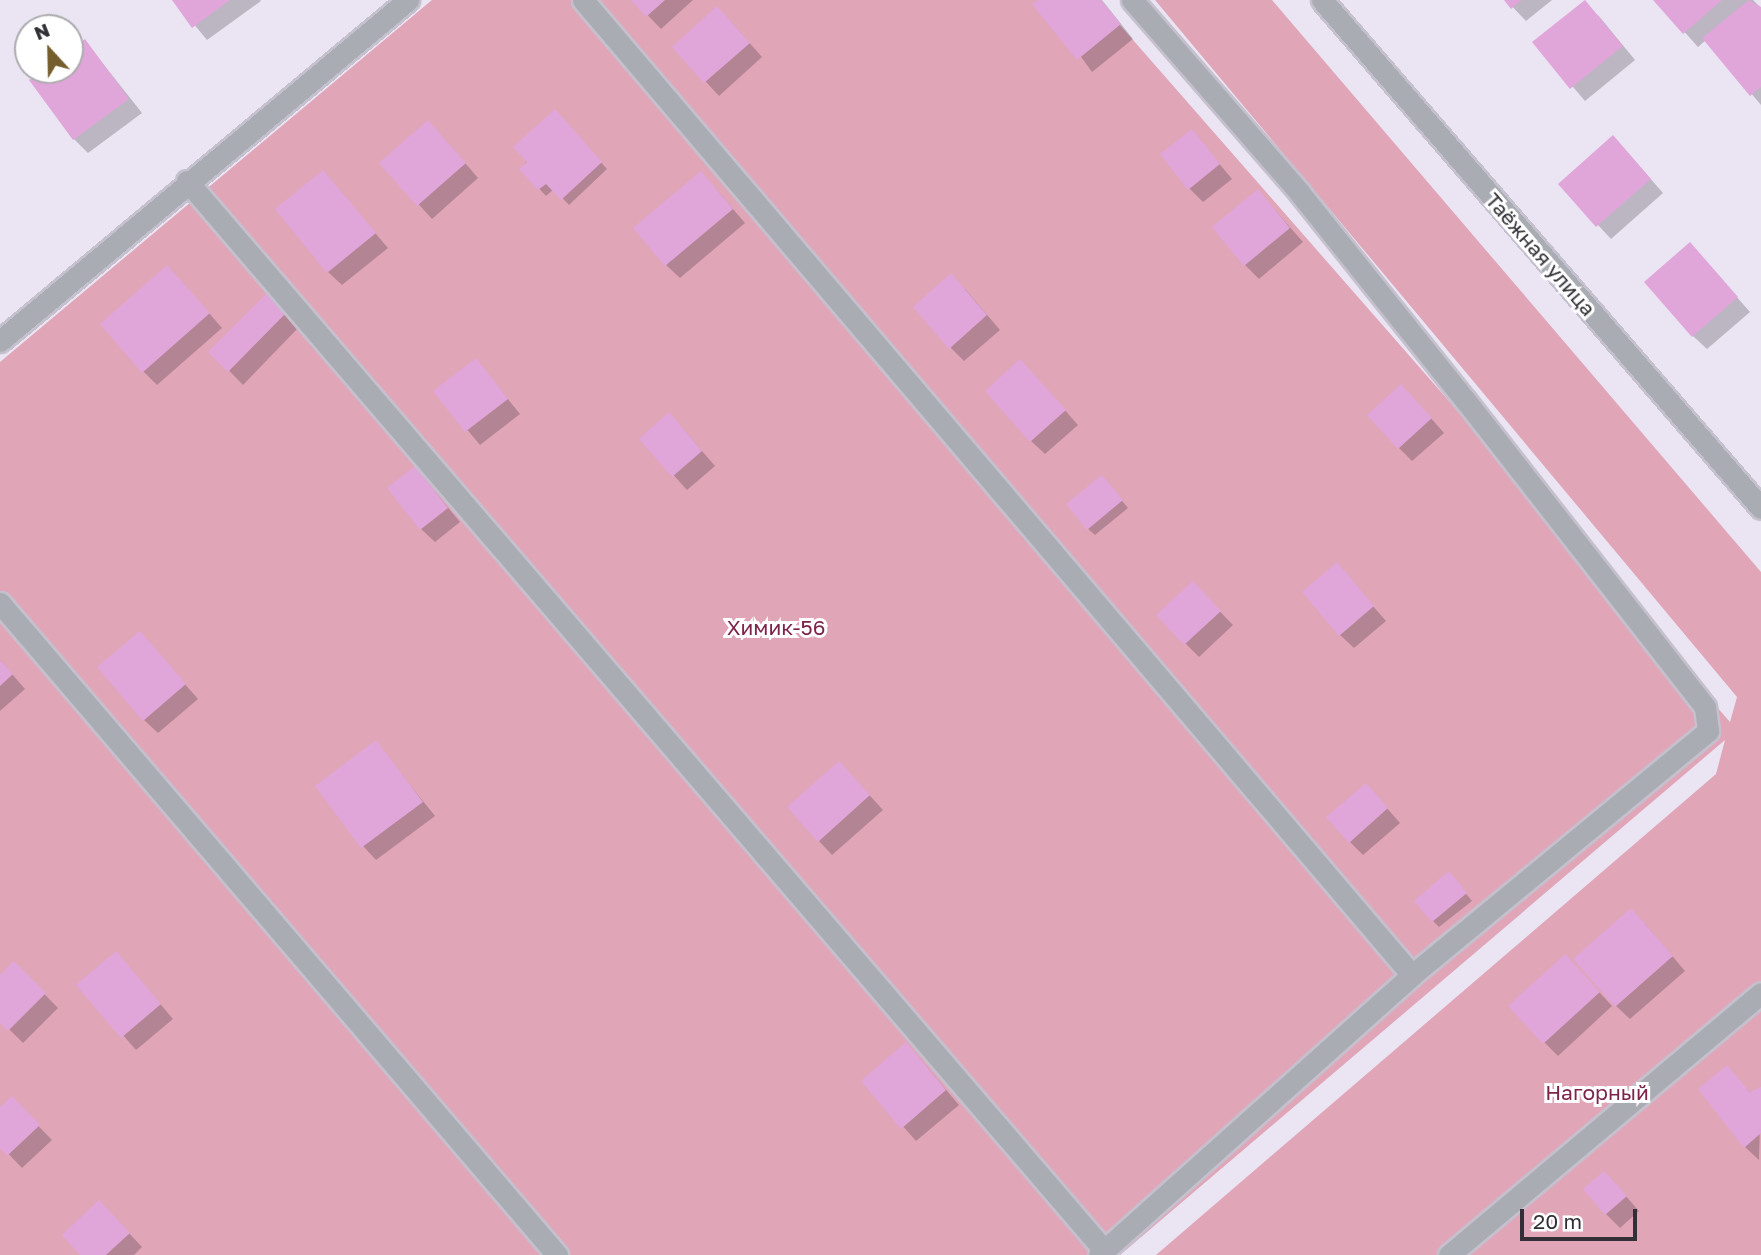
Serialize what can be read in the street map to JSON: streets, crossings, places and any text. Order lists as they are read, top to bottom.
{
  "streets": {
    "street": ["Таёжная улица"]
  },
  "parks": ["Химик-56", "Нагорный"],
  "scale_bar": "20 m",
  "north": "top"
}
